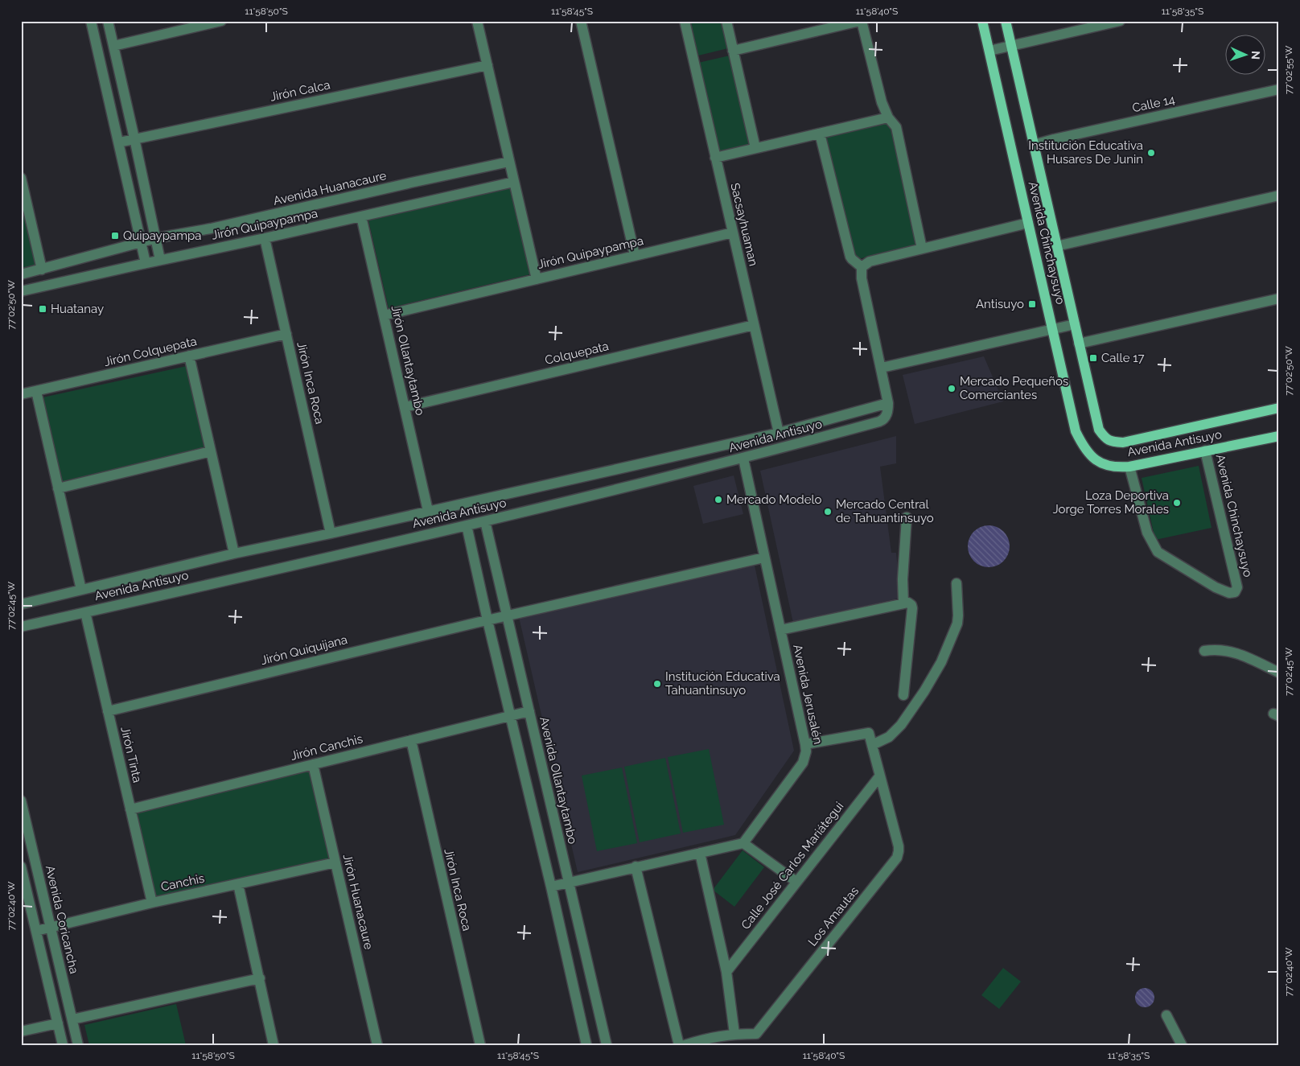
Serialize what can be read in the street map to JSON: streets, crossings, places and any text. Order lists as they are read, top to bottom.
{
  "streets": {
    "main road": ["Avenida Chinchaysuyo", "Avenida Antisuyo"],
    "street": [
      "Jirón Calca",
      "Calle 14",
      "Avenida Huanacaure",
      "Jirón Quipaypampa",
      "Sacsayhuaman",
      "Jirón Colquepata",
      "Colquepata",
      "Jirón Ollantaytambo",
      "Jirón Inca Roca",
      "Jirón Quiquijana",
      "Avenida Jerusalén",
      "Jirón Canchis",
      "Jirón Tinta",
      "Avenida Ollantaytambo",
      "Calle José Carlos Mariátegui",
      "Canchis",
      "Jirón Huanacaure",
      "Los Amautas",
      "Avenida Coricancha"
    ]
  },
  "crossings": [
    ["Calle 14", "Avenida Chinchaysuyo"],
    ["Jirón Quipaypampa", "Sacsayhuaman"],
    ["Jirón Quipaypampa", "Jirón Ollantaytambo"],
    ["Jirón Quipaypampa", "Jirón Inca Roca"],
    ["Sacsayhuaman", "Colquepata"],
    ["Sacsayhuaman", "Avenida Antisuyo"],
    ["Avenida Chinchaysuyo", "Avenida Antisuyo"],
    ["Jirón Colquepata", "Jirón Inca Roca"],
    ["Colquepata", "Jirón Ollantaytambo"],
    ["Jirón Ollantaytambo", "Avenida Antisuyo"],
    ["Jirón Inca Roca", "Avenida Antisuyo"],
    ["Jirón Inca Roca", "Jirón Canchis"],
    ["Avenida Antisuyo", "Avenida Jerusalén"],
    ["Avenida Antisuyo", "Jirón Tinta"],
    ["Avenida Antisuyo", "Avenida Ollantaytambo"],
    ["Jirón Quiquijana", "Avenida Jerusalén"],
    ["Jirón Quiquijana", "Jirón Tinta"],
    ["Jirón Quiquijana", "Avenida Ollantaytambo"],
    ["Avenida Jerusalén", "Los Amautas"],
    ["Jirón Canchis", "Jirón Tinta"],
    ["Jirón Canchis", "Avenida Ollantaytambo"],
    ["Jirón Canchis", "Jirón Huanacaure"],
    ["Jirón Tinta", "Canchis"],
    ["Calle José Carlos Mariátegui", "Los Amautas"],
    ["Canchis", "Jirón Huanacaure"],
    ["Canchis", "Avenida Coricancha"]
  ],
  "places": {
    "other": [
      "Institución Educativa Husares De Junin",
      "Mercado Pequeños Comerciantes",
      "Mercado Modelo",
      "Loza Deportiva Jorge Torres Morales",
      "Mercado Central de Tahuantinsuyo",
      "Institución Educativa Tahuantinsuyo"
    ],
    "transit": [
      "Quipaypampa",
      "Antisuyo",
      "Huatanay",
      "Calle 17"
    ]
  },
  "north": "right",
  "coordinates": [
    "11°58'50\"S",
    "11°58'45\"S",
    "11°58'40\"S",
    "11°58'35\"S",
    "77°02'55\"W",
    "77°02'50\"W",
    "77°02'45\"W",
    "77°02'40\"W"
  ]
}
